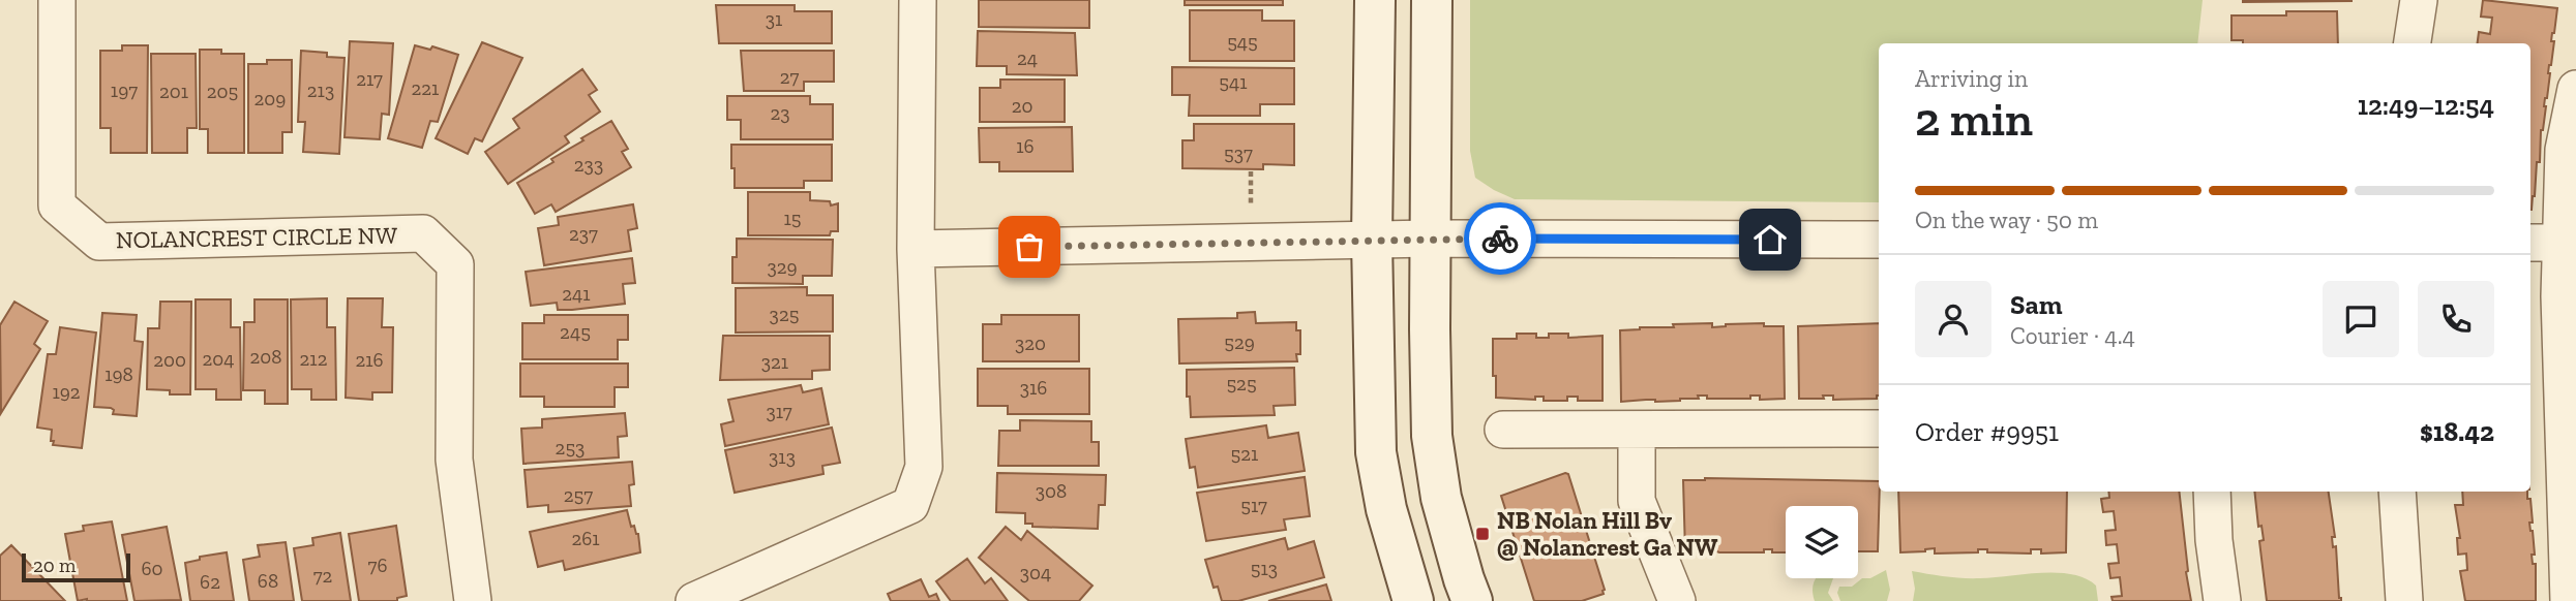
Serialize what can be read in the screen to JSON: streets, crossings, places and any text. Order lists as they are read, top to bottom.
{
  "streets": {
    "street": ["NOLANCREST CIRCLE NW"]
  },
  "places": {
    "transit": ["NB Nolan Hill Bv @ Nolancrest Ga NW"]
  },
  "house_numbers": [
    "31",
    "545",
    "24",
    "27",
    "217",
    "541",
    "221",
    "197",
    "213",
    "201",
    "205",
    "209",
    "20",
    "23",
    "16",
    "537",
    "233",
    "15",
    "237",
    "329",
    "241",
    "325",
    "245",
    "529",
    "320",
    "208",
    "204",
    "212",
    "200",
    "216",
    "321",
    "198",
    "525",
    "316",
    "192",
    "317",
    "253",
    "521",
    "313",
    "308",
    "257",
    "517",
    "261",
    "76",
    "60",
    "513",
    "304",
    "72",
    "68",
    "62"
  ],
  "scale_bar": "20 m",
  "page": {
    "heading": ["2 min", "Arriving in", "12:49–12:54"],
    "panel": [
      "Sam",
      "Courier · 4.4",
      "Order #9951",
      "$18.42"
    ],
    "bar": "On the way · 50 m",
    "scale": "20 m"
  }
}
